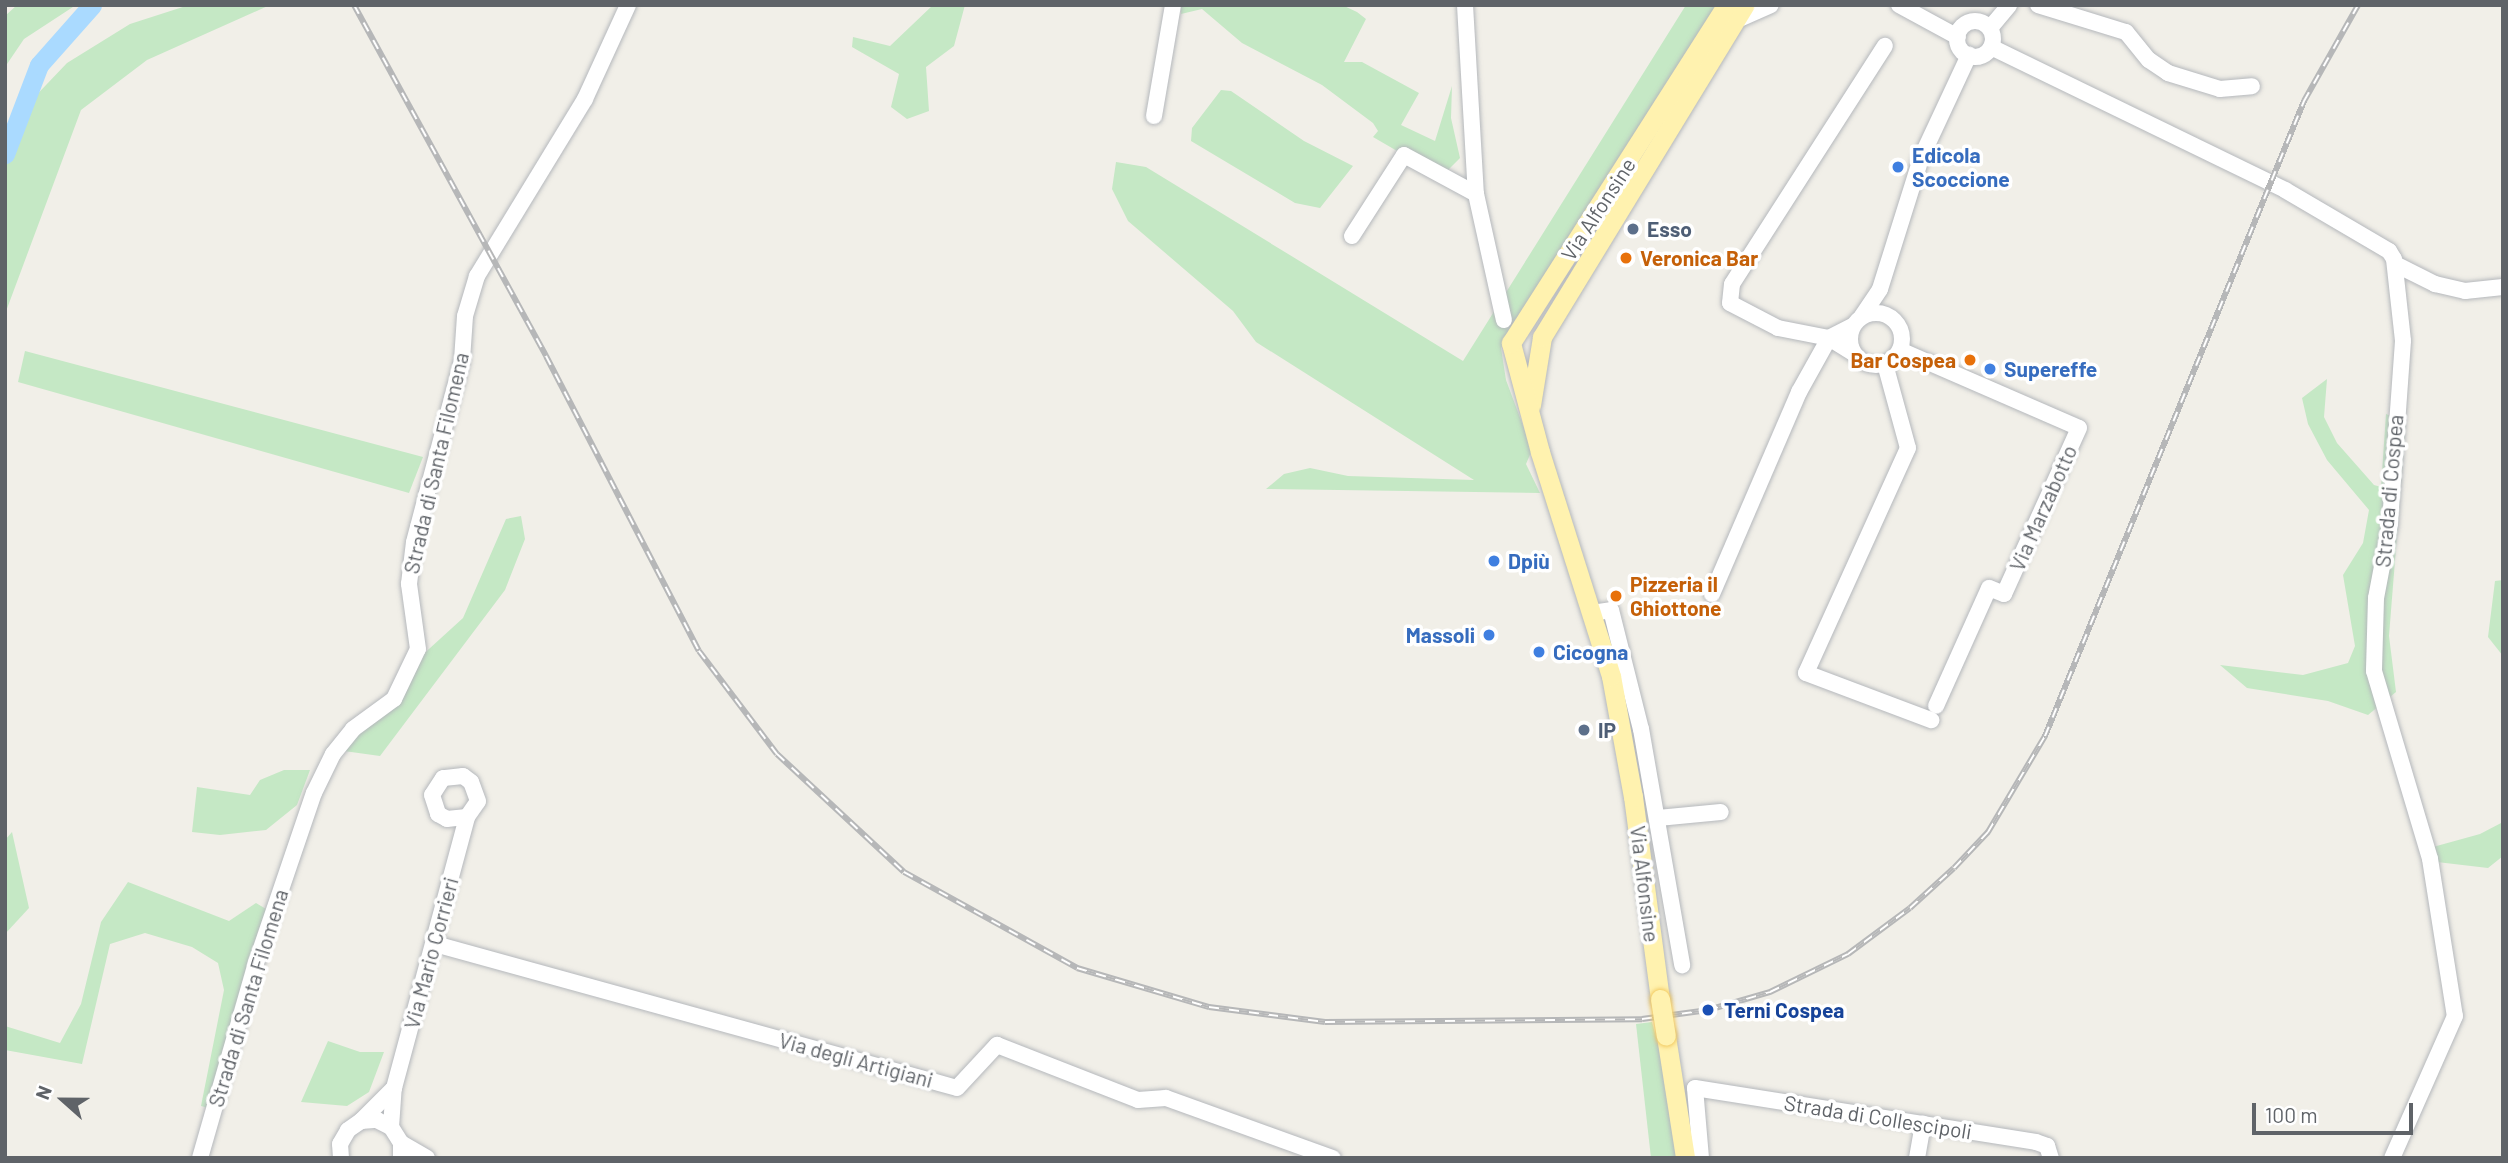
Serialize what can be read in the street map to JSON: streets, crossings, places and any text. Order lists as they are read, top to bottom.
{
  "streets": {
    "main road": ["Via Alfonsine"],
    "street": [
      "Strada di Santa Filomena",
      "Strada di Cospea",
      "Via Marzabotto",
      "Via Mario Corrieri",
      "Via degli Artigiani",
      "Strada di Collescipoli"
    ]
  },
  "crossings": [
    ["Via Mario Corrieri", "Via degli Artigiani"]
  ],
  "places": [
    "Edicola Scoccione",
    "Esso",
    "Veronica Bar",
    "Bar Cospea",
    "Supereffe",
    "Dpiù",
    "Pizzeria il Ghiottone",
    "Massoli",
    "Cicogna",
    "IP",
    "Terni Cospea"
  ],
  "scale_bar": "100 m",
  "north": "left"
}
